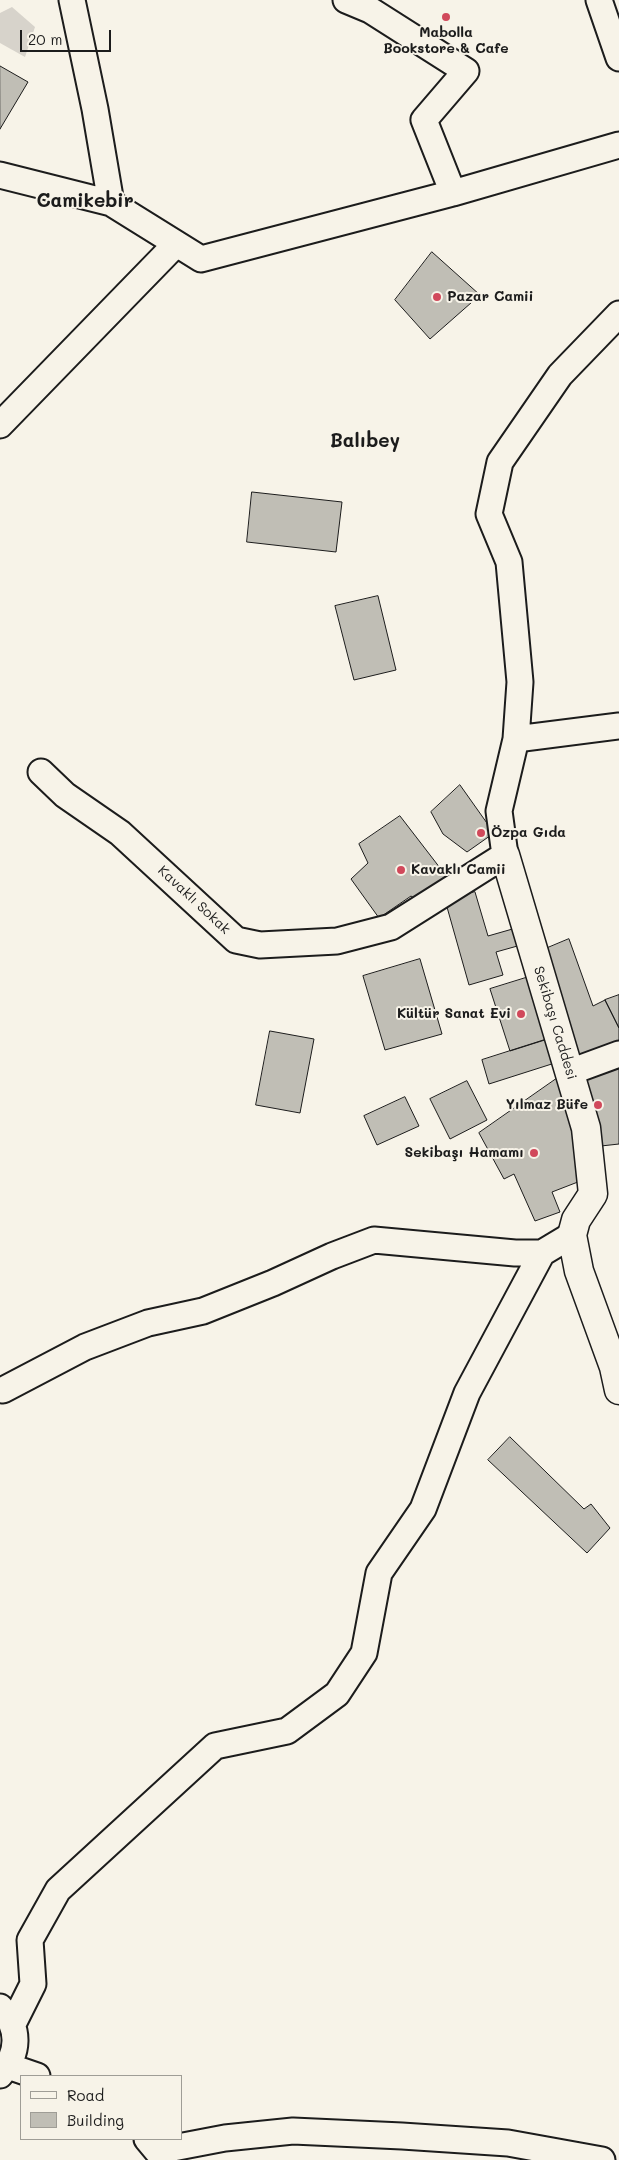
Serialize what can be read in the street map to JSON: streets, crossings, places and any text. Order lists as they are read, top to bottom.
{
  "streets": {
    "street": ["Kavaklı Sokak", "Sekibaşı Caddesi"]
  },
  "crossings": [
    ["Kavaklı Sokak", "Sekibaşı Caddesi"]
  ],
  "districts": ["Camikebir", "Balıbey"],
  "places": [
    "Mabolla Bookstore & Cafe",
    "Pazar Camii",
    "Özpa Gıda",
    "Kavaklı Camii",
    "Kültür Sanat Evi",
    "Yılmaz Büfe",
    "Sekibaşı Hamamı"
  ],
  "legend": ["Road", "Building"],
  "scale_bar": "20 m"
}
